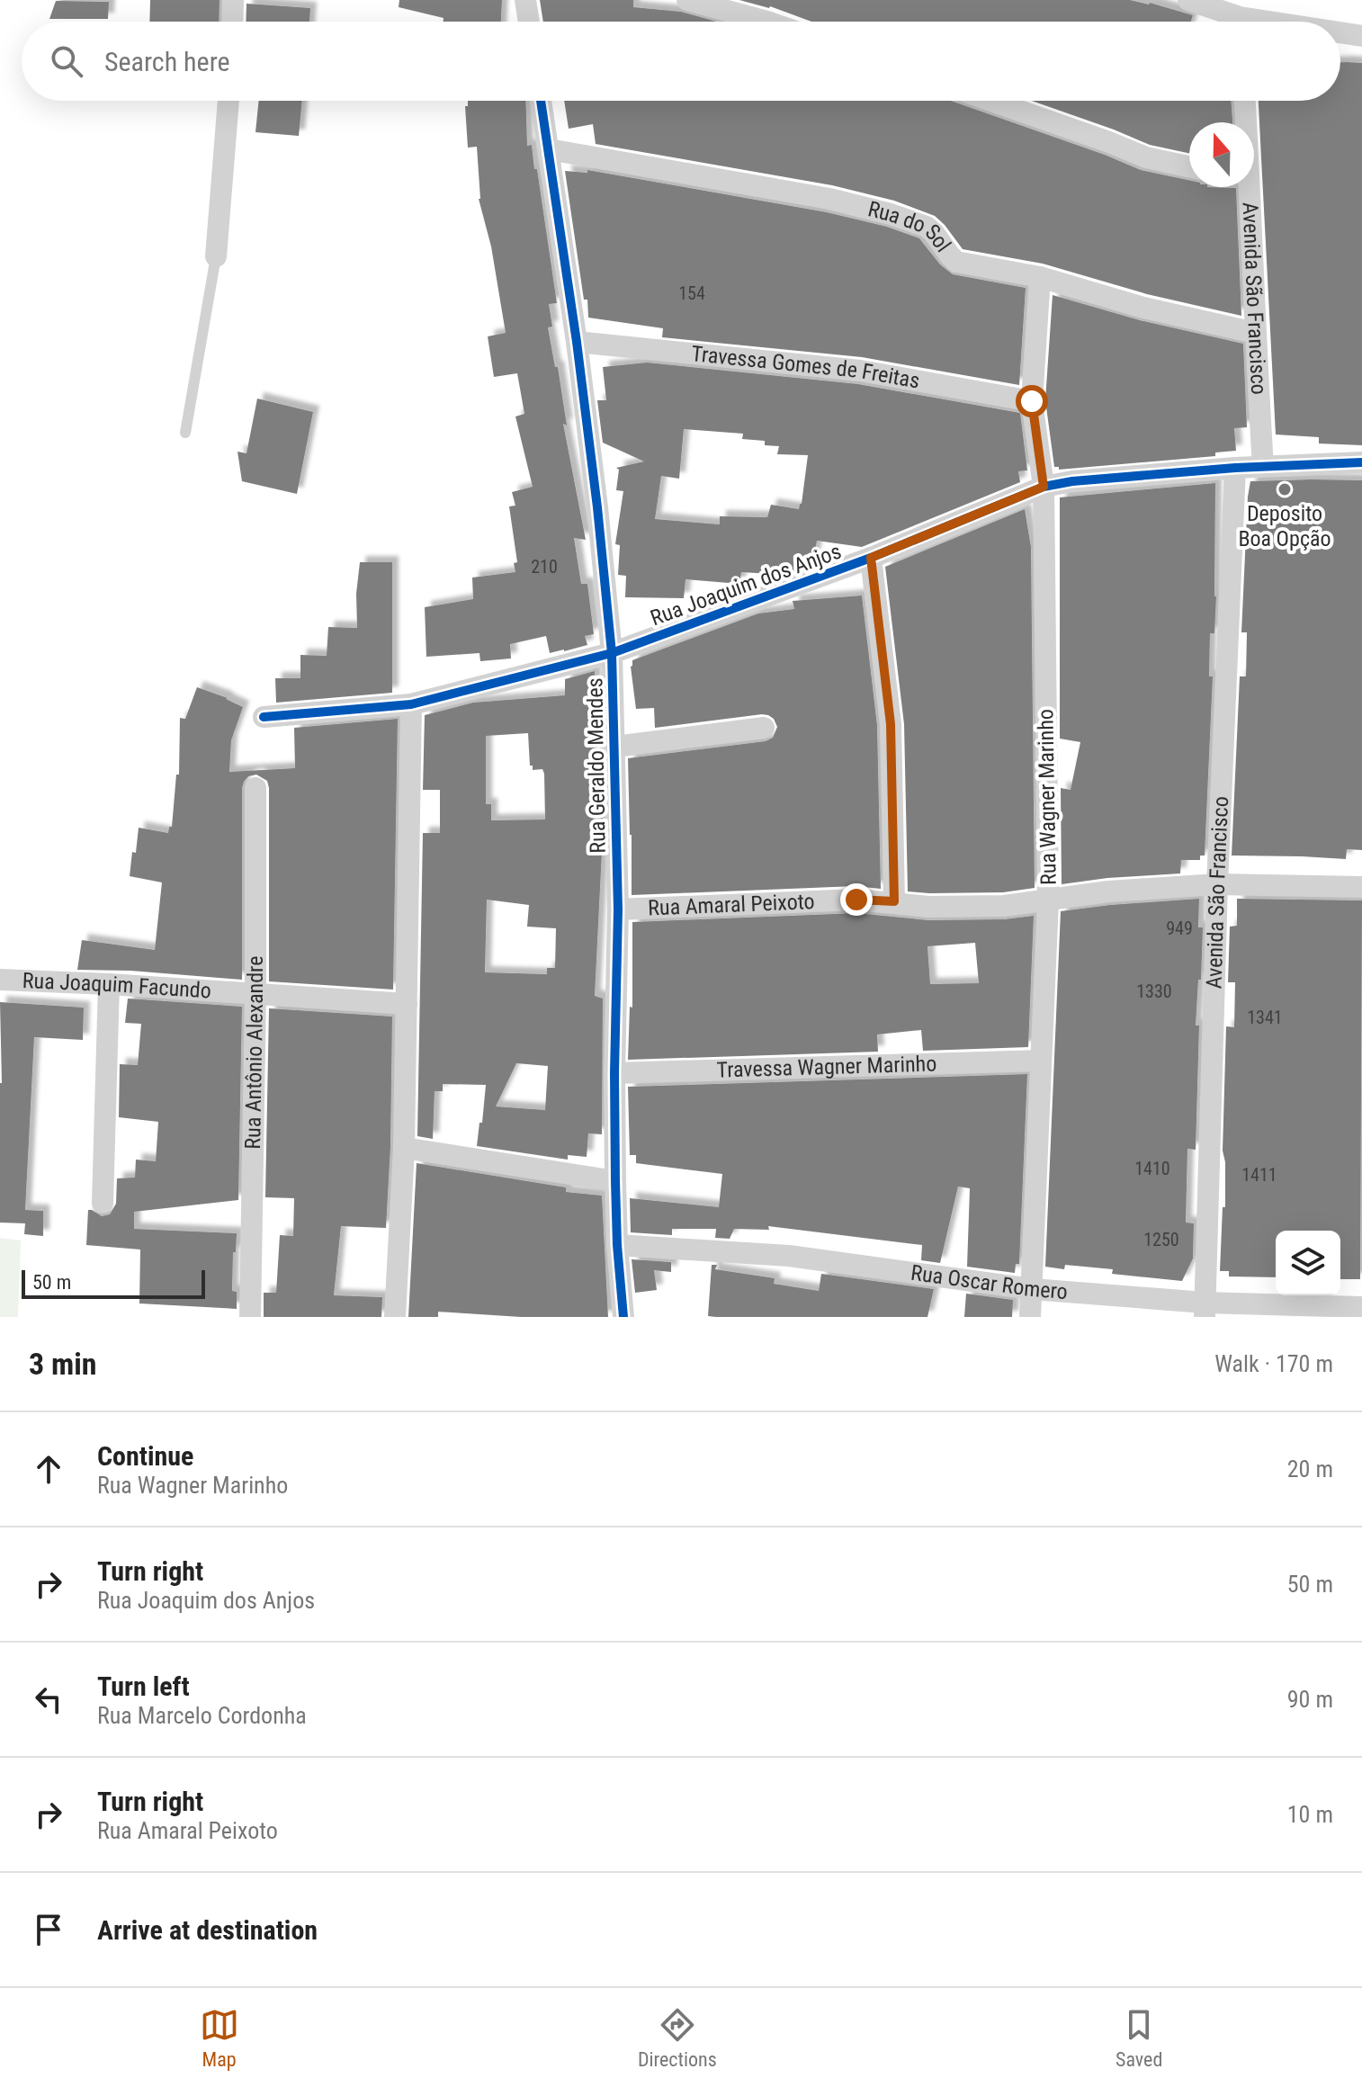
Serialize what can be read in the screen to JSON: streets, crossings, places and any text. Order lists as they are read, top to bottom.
{
  "streets": {
    "street": [
      "Rua do Sol",
      "Avenida São Francisco",
      "Travessa Gomes de Freitas",
      "Rua Joaquim dos Anjos",
      "Rua Geraldo Mendes",
      "Rua Wagner Marinho",
      "Rua Amaral Peixoto",
      "Rua Joaquim Facundo",
      "Rua Antônio Alexandre",
      "Travessa Wagner Marinho",
      "Rua Oscar Romero"
    ]
  },
  "crossings": [
    ["Rua do Sol", "Avenida São Francisco"],
    ["Rua do Sol", "Rua Geraldo Mendes"],
    ["Rua do Sol", "Rua Wagner Marinho"],
    ["Avenida São Francisco", "Rua Joaquim dos Anjos"],
    ["Avenida São Francisco", "Rua Amaral Peixoto"],
    ["Avenida São Francisco", "Rua Oscar Romero"],
    ["Travessa Gomes de Freitas", "Rua Geraldo Mendes"],
    ["Travessa Gomes de Freitas", "Rua Wagner Marinho"],
    ["Rua Joaquim dos Anjos", "Rua Geraldo Mendes"],
    ["Rua Joaquim dos Anjos", "Rua Wagner Marinho"],
    ["Rua Geraldo Mendes", "Rua Amaral Peixoto"],
    ["Rua Geraldo Mendes", "Travessa Wagner Marinho"],
    ["Rua Geraldo Mendes", "Rua Oscar Romero"],
    ["Rua Wagner Marinho", "Rua Amaral Peixoto"],
    ["Rua Wagner Marinho", "Travessa Wagner Marinho"],
    ["Rua Wagner Marinho", "Rua Oscar Romero"],
    ["Rua Joaquim Facundo", "Rua Antônio Alexandre"]
  ],
  "places": ["Deposito Boa Opção"],
  "house_numbers": [
    "154",
    "210",
    "949",
    "1330",
    "1341",
    "1410",
    "1411",
    "1250"
  ],
  "scale_bar": "50 m",
  "north": "top",
  "page": {
    "search": "Search here",
    "scale": "50 m",
    "heading": ["3 min", "Walk · 170 m"],
    "list": [
      ["Continue", "Rua Wagner Marinho", "20 m"],
      ["Turn right", "Rua Joaquim dos Anjos", "50 m"],
      ["Turn left", "Rua Marcelo Cordonha", "90 m"],
      ["Turn right", "Rua Amaral Peixoto", "10 m"],
      "Arrive at destination"
    ],
    "nav": ["Map", "Directions", "Saved"]
  }
}
